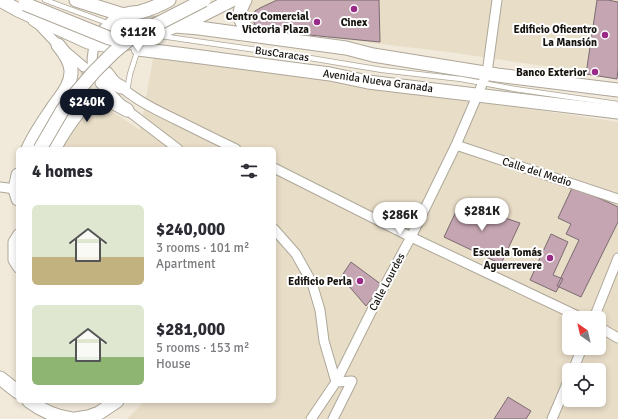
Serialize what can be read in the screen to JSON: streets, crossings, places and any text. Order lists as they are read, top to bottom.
{
  "streets": {
    "main road": ["Avenida Nueva Granada"],
    "street": ["Calle del Medio", "Calle Lourdes"],
    "lane": ["BusCaracas"]
  },
  "crossings": [
    ["BusCaracas", "Avenida Nueva Granada"],
    ["BusCaracas", "Calle Lourdes"],
    ["Avenida Nueva Granada", "Calle Lourdes"],
    ["Calle del Medio", "Calle Lourdes"]
  ],
  "places": [
    "Cinex",
    "Centro Comercial Victoria Plaza",
    "Edificio Oficentro La Mansión",
    "Banco Exterior",
    "Escuela Tomás Aguerrevere",
    "Edificio Perla"
  ],
  "north": "top left",
  "page": {
    "price": [
      "$112K",
      "$240K",
      "$281K",
      "$286K"
    ],
    "heading": "4 homes",
    "list": [
      {
        "name": "$240,000",
        "note": "3 rooms · 101 m² · Apartment"
      },
      {
        "name": "$281,000",
        "note": "5 rooms · 153 m² · House"
      }
    ]
  }
}
